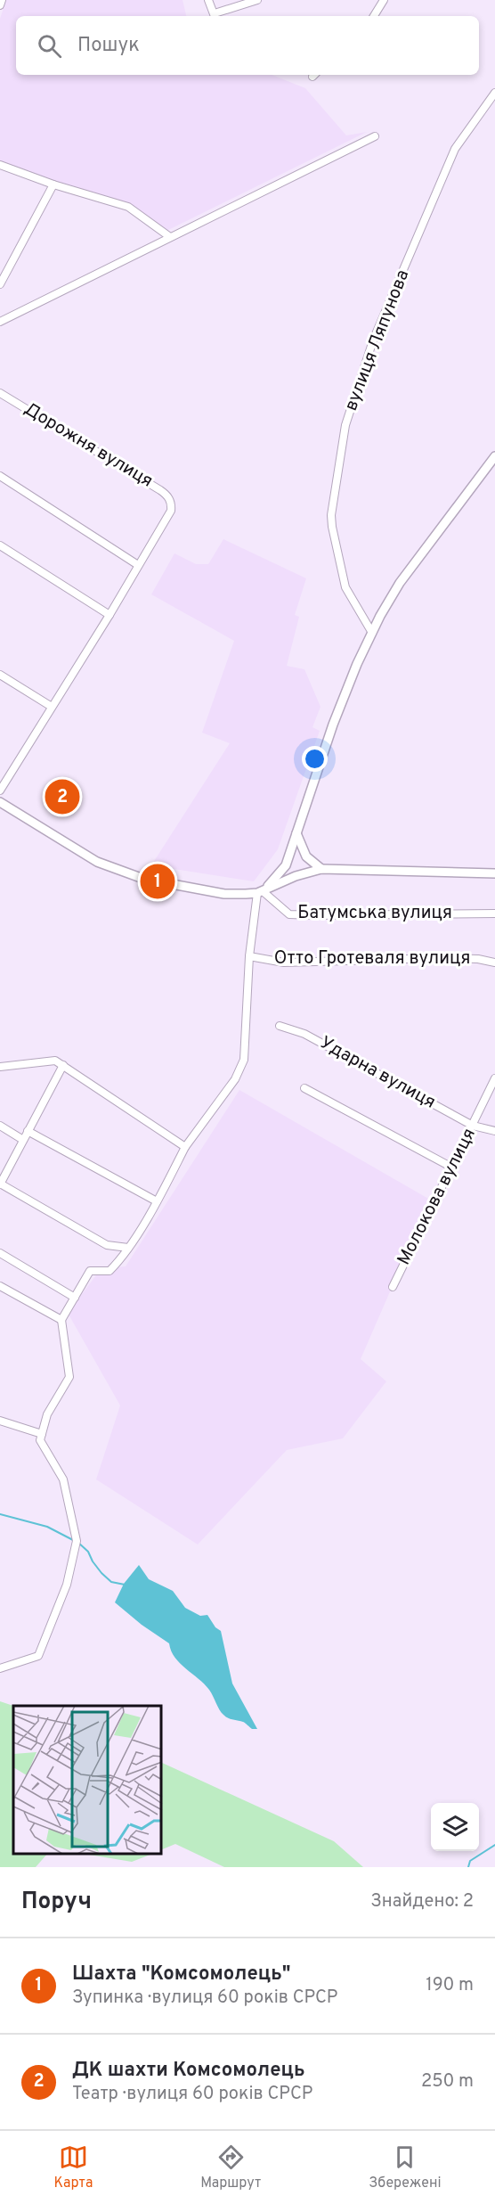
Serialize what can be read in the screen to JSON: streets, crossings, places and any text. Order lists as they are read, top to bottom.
{
  "streets": {
    "street": [
      "вулиця Ляпунова",
      "Дорожня вулиця",
      "Батумська вулиця",
      "Отто Гротеваля вулиця",
      "Ударна вулиця",
      "Молокова вулиця"
    ]
  },
  "crossings": [
    ["Ударна вулиця", "Молокова вулиця"]
  ],
  "page": {
    "search": "Пошук",
    "pins": ["2", "1"],
    "heading": ["Поруч", "Знайдено: 2"],
    "list": [
      {
        "mark": "1",
        "name": "Шахта \"Комсомолець\"",
        "note": "Зупинка · вулиця 60 років СРСР",
        "value": "190 m"
      },
      {
        "mark": "2",
        "name": "ДК шахти Комсомолець",
        "note": "Театр · вулиця 60 років СРСР",
        "value": "250 m"
      }
    ],
    "nav": ["Карта", "Маршрут", "Збережені"]
  }
}
